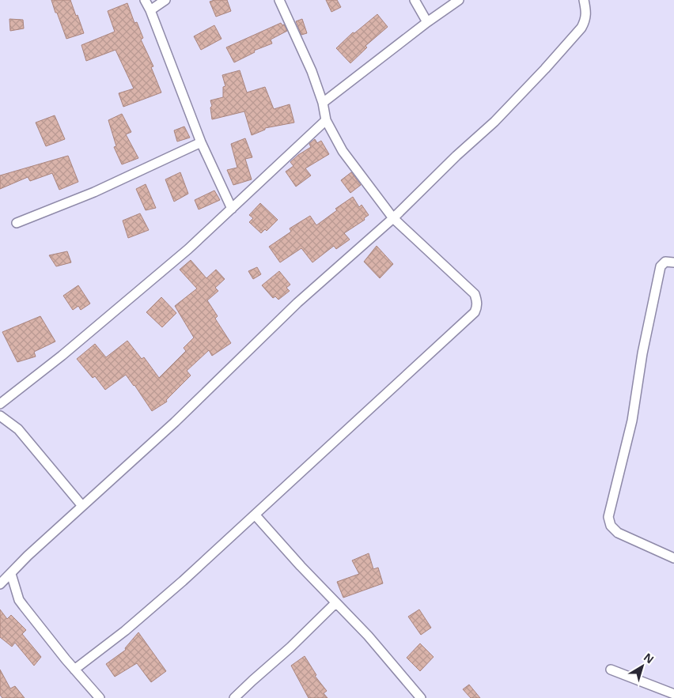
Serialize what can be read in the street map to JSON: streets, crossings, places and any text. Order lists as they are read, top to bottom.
{
  "north": "top right"
}
